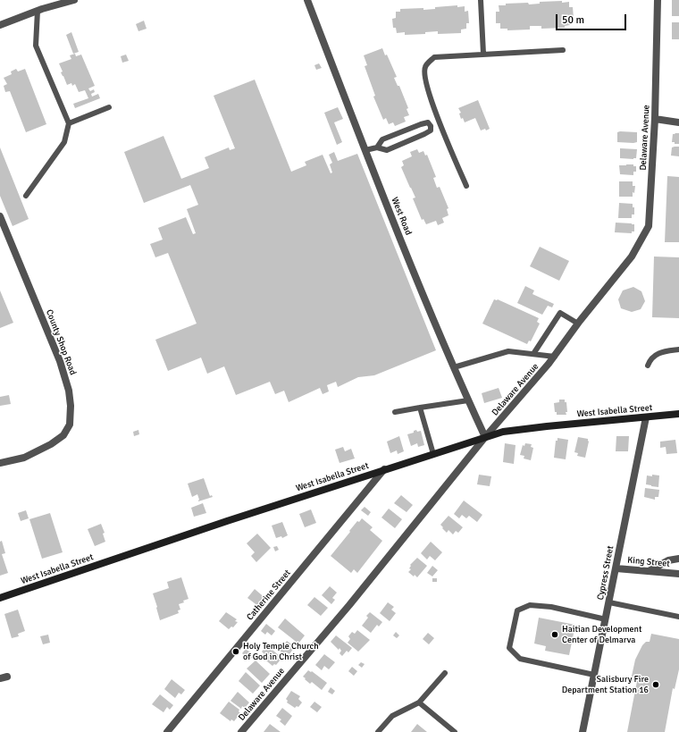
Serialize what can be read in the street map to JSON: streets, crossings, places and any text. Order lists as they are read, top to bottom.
{
  "streets": {
    "street": [
      "Delaware Avenue",
      "West Road",
      "County Shop Road",
      "West Isabella Street",
      "King Street",
      "Cypress Street",
      "Catherine Street"
    ]
  },
  "crossings": [
    ["Delaware Avenue", "West Road"],
    ["Delaware Avenue", "West Isabella Street"],
    ["West Road", "West Isabella Street"],
    ["West Isabella Street", "Cypress Street"],
    ["West Isabella Street", "Catherine Street"],
    ["King Street", "Cypress Street"]
  ],
  "places": ["Haitian Development Center of Delmarva", "Holy Temple Church of God in Christ", "Salisbury Fire Department Station 16"],
  "scale_bar": "50 m"
}
